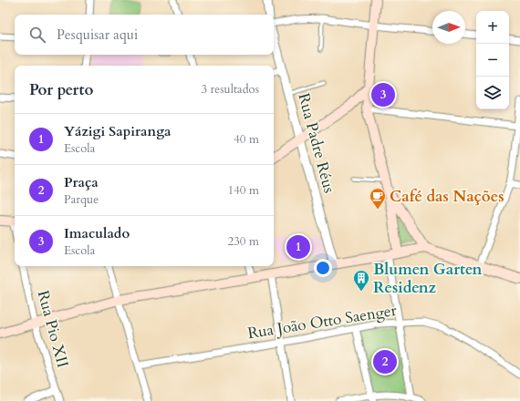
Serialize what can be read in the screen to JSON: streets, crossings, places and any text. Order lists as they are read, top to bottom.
{
  "streets": {
    "street": ["Rua Padre Réus", "Rua João Otto Saenger", "Rua Pio XII"]
  },
  "places": {
    "cafe": ["Café das Nações"],
    "building": ["Blumen Garten Residenz"]
  },
  "north": "right",
  "page": {
    "map_buttons": ["+", "−"],
    "search": "Pesquisar aqui",
    "heading": ["Por perto", "3 resultados"],
    "pins": ["3", "1", "2"],
    "list": [
      {
        "mark": "1",
        "name": "Yázigi Sapiranga",
        "note": "Escola",
        "value": "40 m"
      },
      {
        "mark": "2",
        "name": "Praça",
        "note": "Parque",
        "value": "140 m"
      },
      {
        "mark": "3",
        "name": "Imaculado",
        "note": "Escola",
        "value": "230 m"
      }
    ]
  }
}
